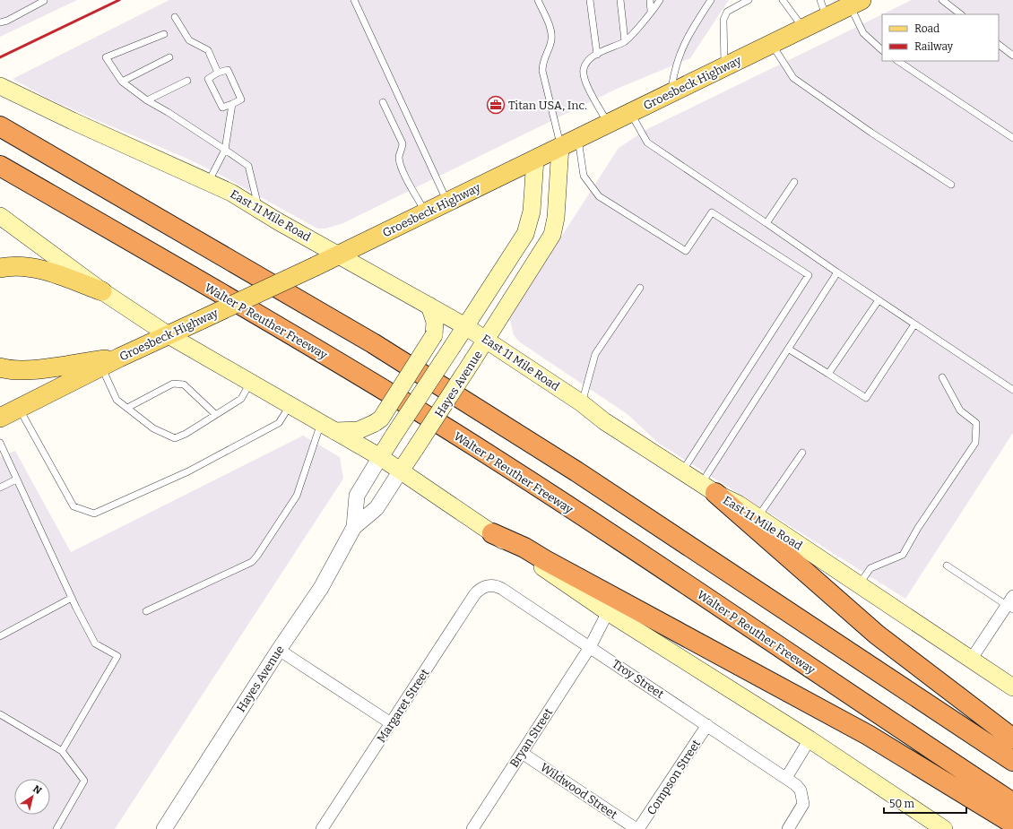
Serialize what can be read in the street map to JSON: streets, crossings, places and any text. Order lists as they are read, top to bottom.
{
  "streets": {
    "highway": ["Walter P Reuther Freeway"],
    "main road": ["Groesbeck Highway", "East 11 Mile Road", "Hayes Avenue"],
    "street": [
      "Troy Street",
      "Margaret Street",
      "Bryan Street",
      "Compson Street",
      "Wildwood Street"
    ]
  },
  "crossings": [
    ["Groesbeck Highway", "East 11 Mile Road"],
    ["Groesbeck Highway", "Hayes Avenue"],
    ["East 11 Mile Road", "Hayes Avenue"],
    ["Troy Street", "Margaret Street"],
    ["Troy Street", "Bryan Street"],
    ["Troy Street", "Compson Street"],
    ["Bryan Street", "Wildwood Street"],
    ["Compson Street", "Wildwood Street"]
  ],
  "places": {
    "office": ["Titan USA, Inc."]
  },
  "legend": ["Road", "Railway"],
  "scale_bar": "50 m",
  "north": "top right"
}
